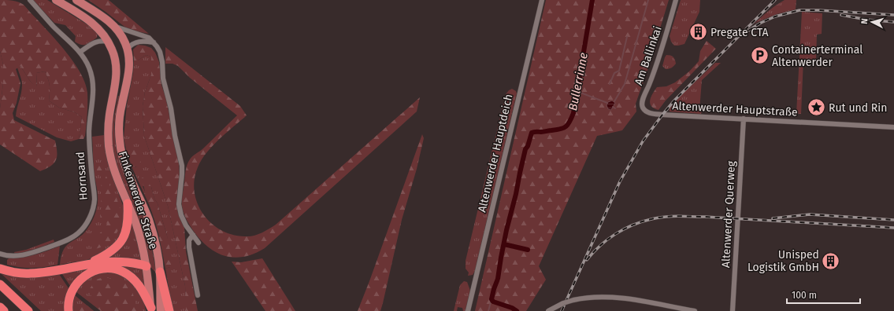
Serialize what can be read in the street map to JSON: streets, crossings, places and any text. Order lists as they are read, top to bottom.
{
  "streets": {
    "main road": ["Finkenwerder Straße"],
    "street": [
      "Am Ballinkai",
      "Altenwerder Hauptstraße",
      "Altenwerder Hauptdeich",
      "Hornsand",
      "Altenwerder Querweg"
    ]
  },
  "crossings": [
    ["Am Ballinkai", "Altenwerder Hauptstraße"],
    ["Altenwerder Hauptstraße", "Altenwerder Querweg"]
  ],
  "water": ["Bullerrinne"],
  "places": {
    "building": ["Pregate CTA", "Unisped Logistik GmbH"],
    "parking": ["Containerterminal Altenwerder"],
    "place": ["Rut und Rin"]
  },
  "scale_bar": "100 m",
  "north": "left"
}
